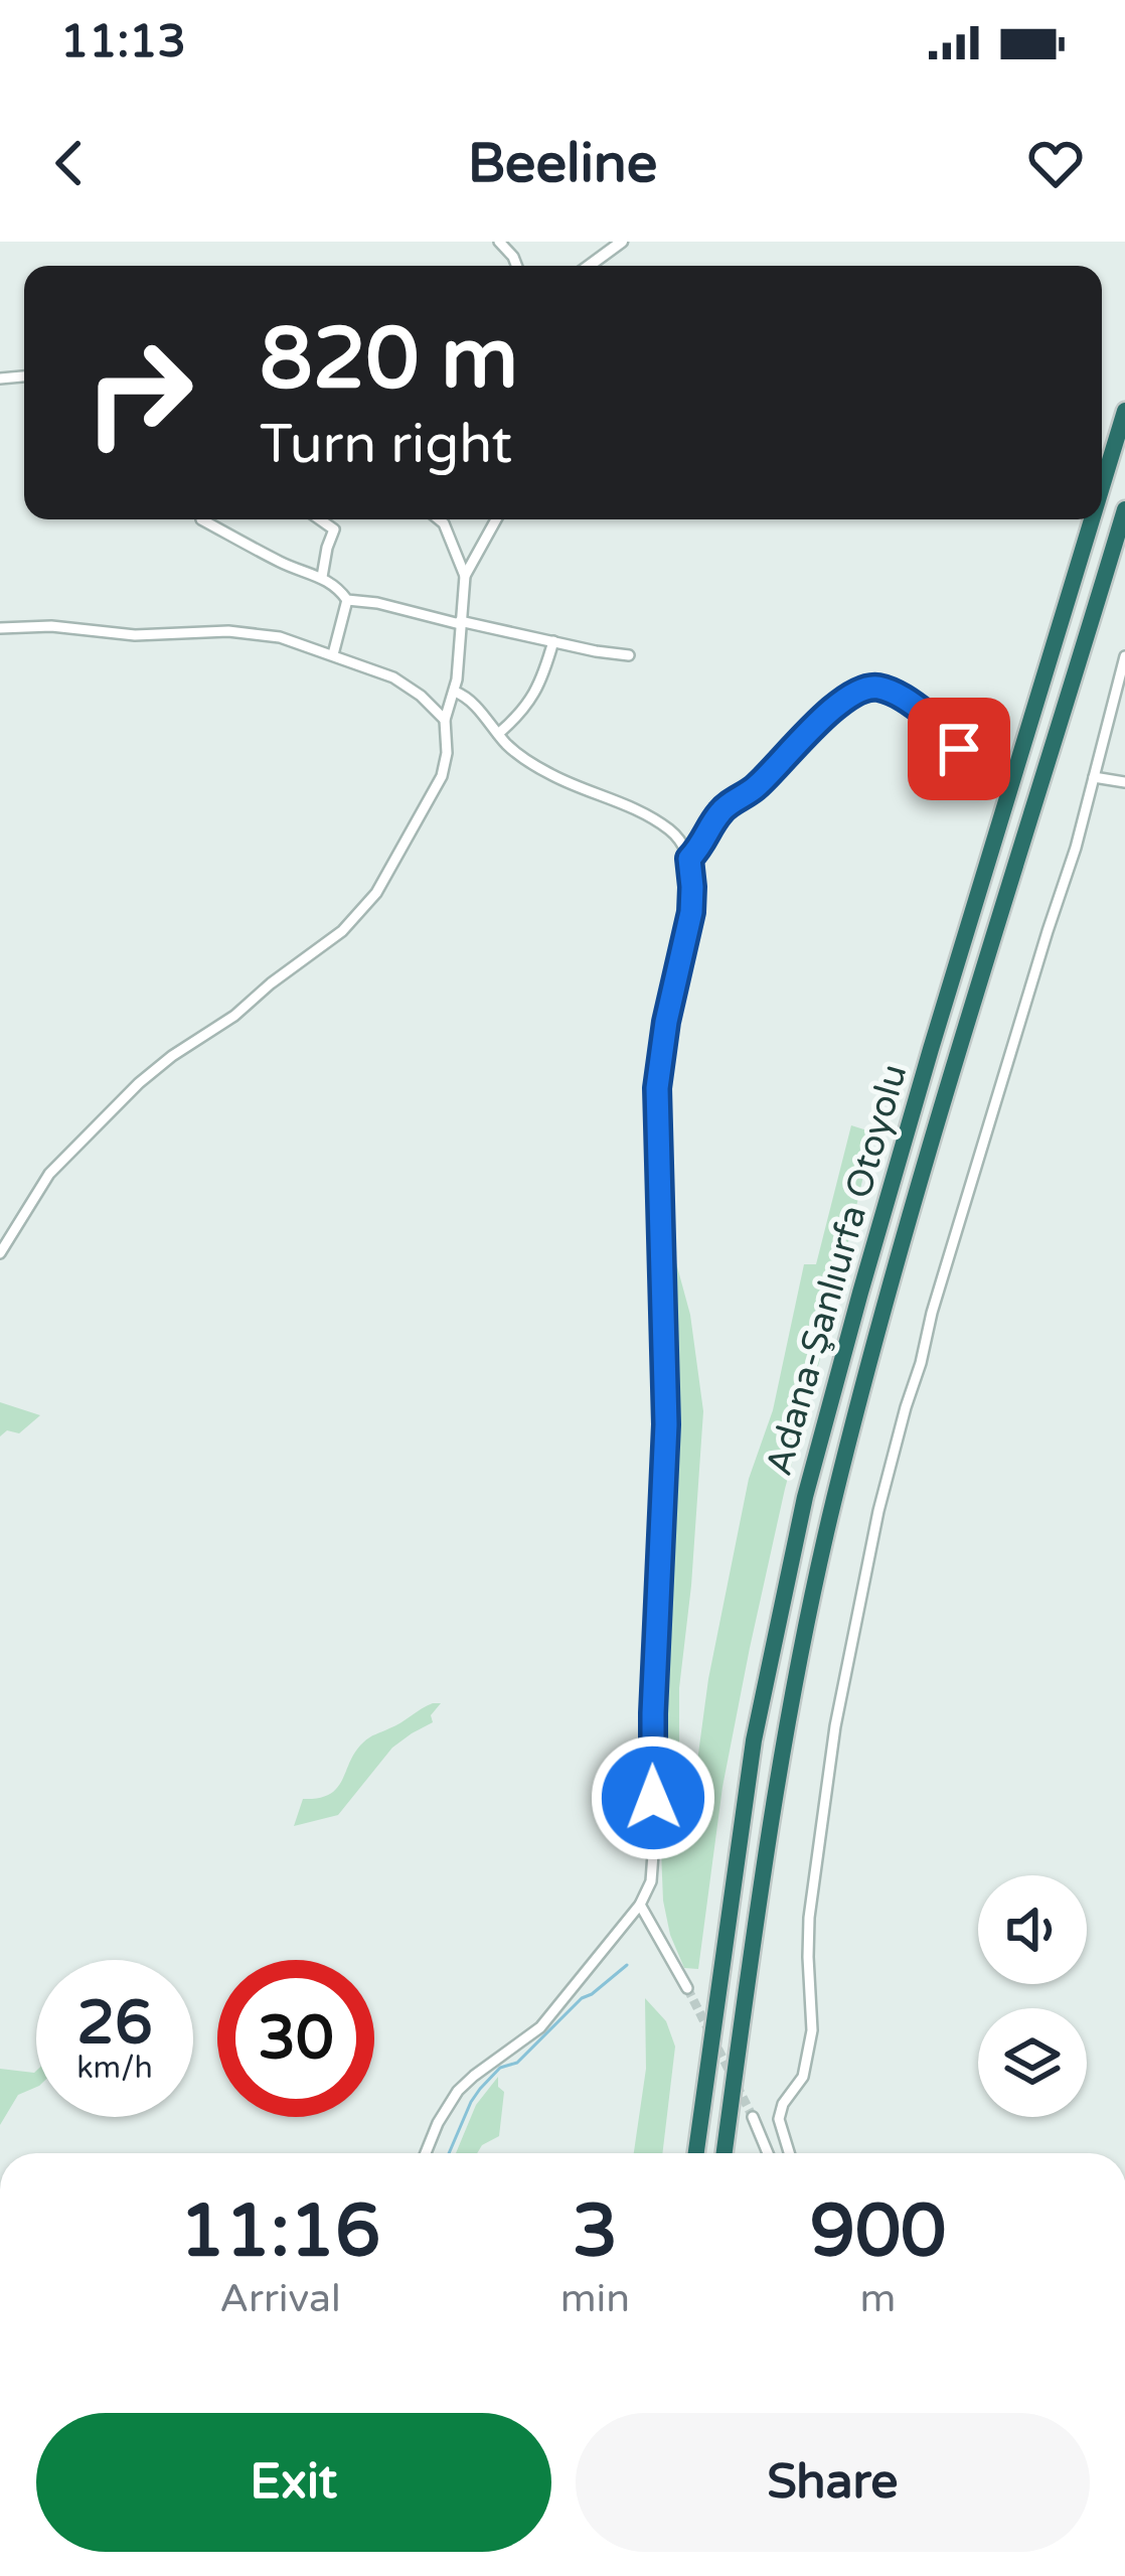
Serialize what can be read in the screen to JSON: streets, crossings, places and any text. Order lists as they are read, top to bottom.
{
  "streets": {
    "highway": ["Adana-Şanlıurfa Otoyolu"]
  },
  "page": {
    "status": "11:13",
    "header": "Beeline",
    "turn": ["820 m", "Turn right"],
    "speed": "26 km/h",
    "limit": "30",
    "eta": [
      "11:16",
      "Arrival",
      "3",
      "min",
      "900",
      "m"
    ],
    "buttons": ["Exit", "Share"]
  }
}
